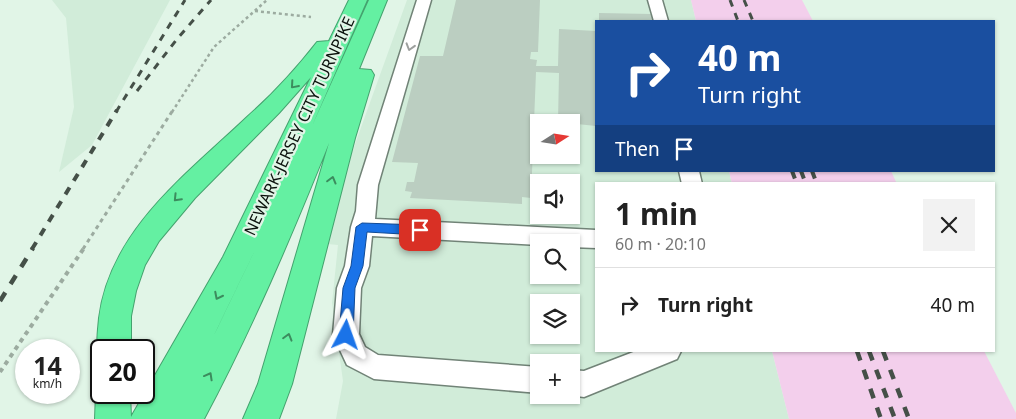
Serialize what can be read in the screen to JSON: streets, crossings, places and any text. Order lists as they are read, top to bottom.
{
  "streets": {
    "highway": ["NEWARK-JERSEY CITY TURNPIKE"]
  },
  "north": "right",
  "page": {
    "turn": ["40 m", "Turn right"],
    "map_buttons": "+",
    "then": "Then",
    "heading": ["1 min", "60 m · 20:10"],
    "list": [
      {
        "name": "Turn right",
        "value": "40 m"
      }
    ],
    "speed": "14 km/h",
    "limit": "20"
  }
}
